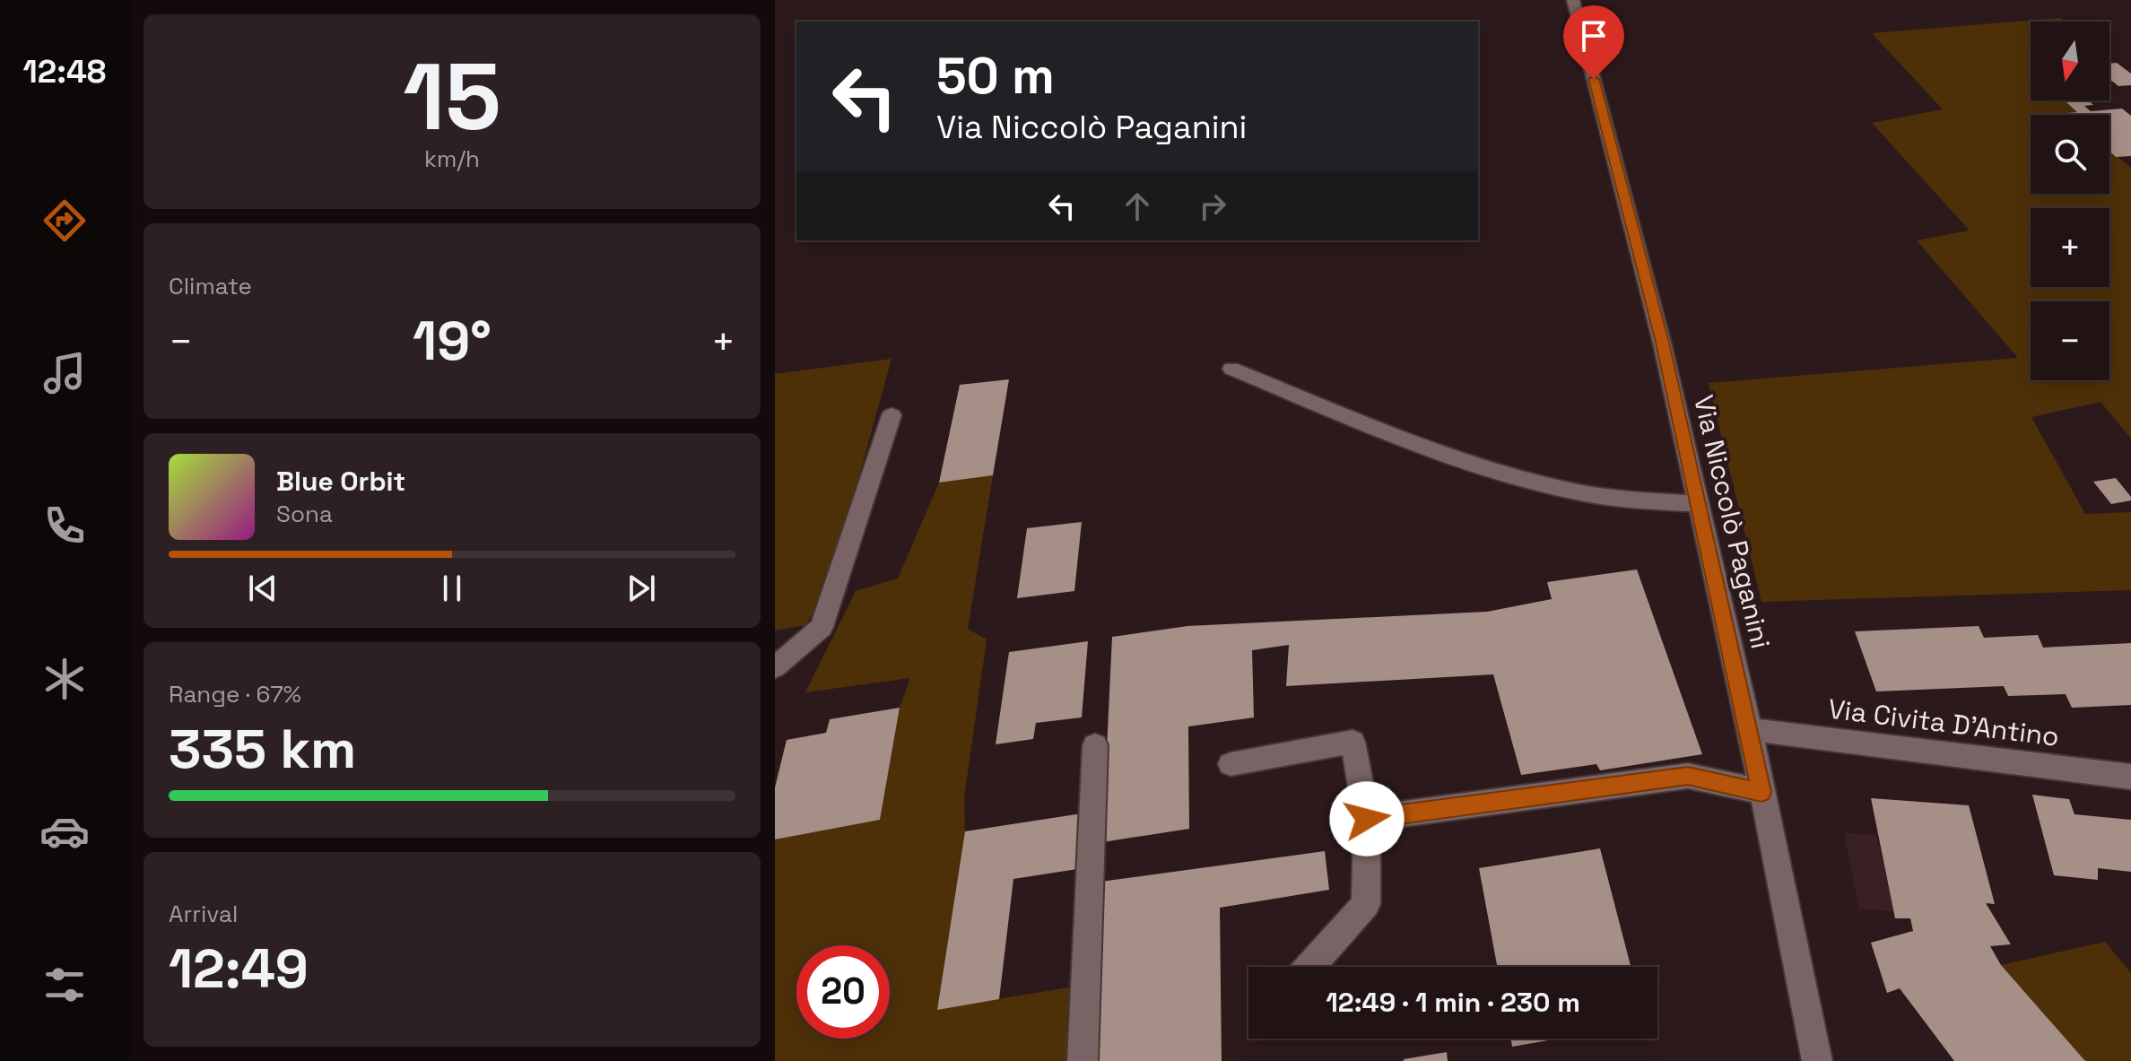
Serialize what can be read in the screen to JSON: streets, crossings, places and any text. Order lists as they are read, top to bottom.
{
  "streets": {
    "street": ["Via Niccolò Paganini", "Via Civita D'Antino"]
  },
  "crossings": [
    ["Via Niccolò Paganini", "Via Civita D'Antino"]
  ],
  "north": "bottom",
  "page": {
    "tabs": "12:48",
    "tile": [
      ["15", "km/h"],
      "Climate",
      ["Range · 67%", "335 km"],
      ["Arrival", "12:49"]
    ],
    "map_buttons": ["+", "−"],
    "turn": ["50 m", "Via Niccolò Paganini"],
    "heat": ["−", "19°", "+"],
    "song": ["Blue Orbit", "Sona"],
    "limit": "20",
    "trip": "12:49 · 1 min · 230 m"
  }
}
